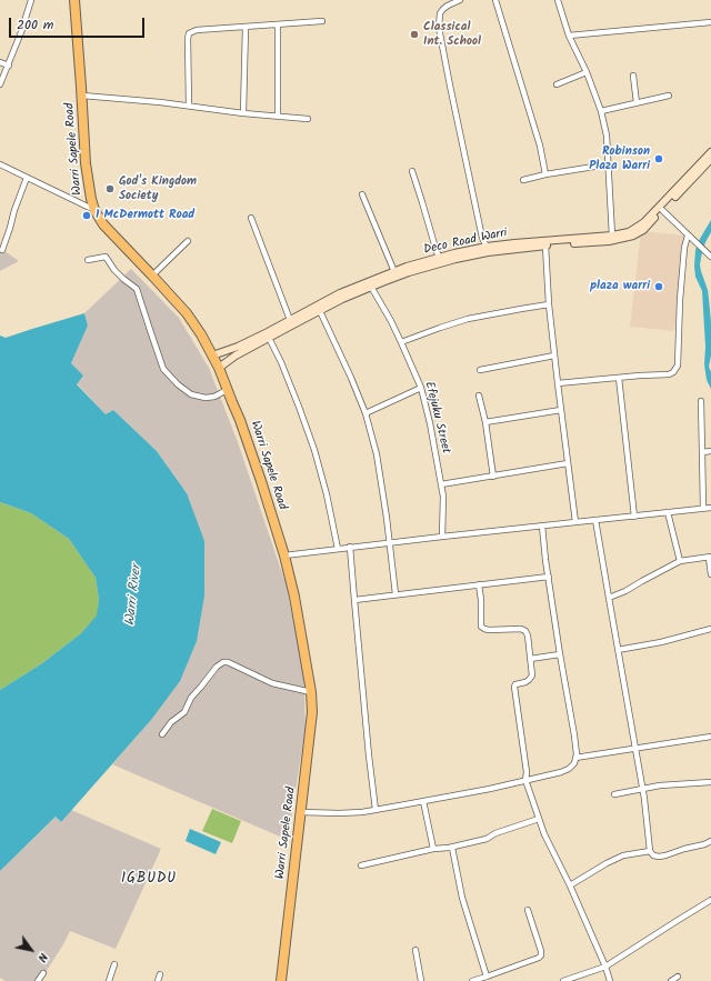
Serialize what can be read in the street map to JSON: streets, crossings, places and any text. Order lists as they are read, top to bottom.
{
  "streets": {
    "highway": ["Warri Sapele Road"],
    "main road": ["Deco Road Warri"],
    "street": ["Efejuku Street"]
  },
  "crossings": [
    ["Warri Sapele Road", "Deco Road Warri"],
    ["Deco Road Warri", "Efejuku Street"]
  ],
  "districts": ["IGBUDU"],
  "water": ["Warri River"],
  "places": [
    "Classical Int. School",
    "Robinson Plaza Warri",
    "God's Kingdom Society",
    "1 McDermott Road",
    "plaza warri"
  ],
  "scale_bar": "200 m",
  "north": "bottom right"
}
